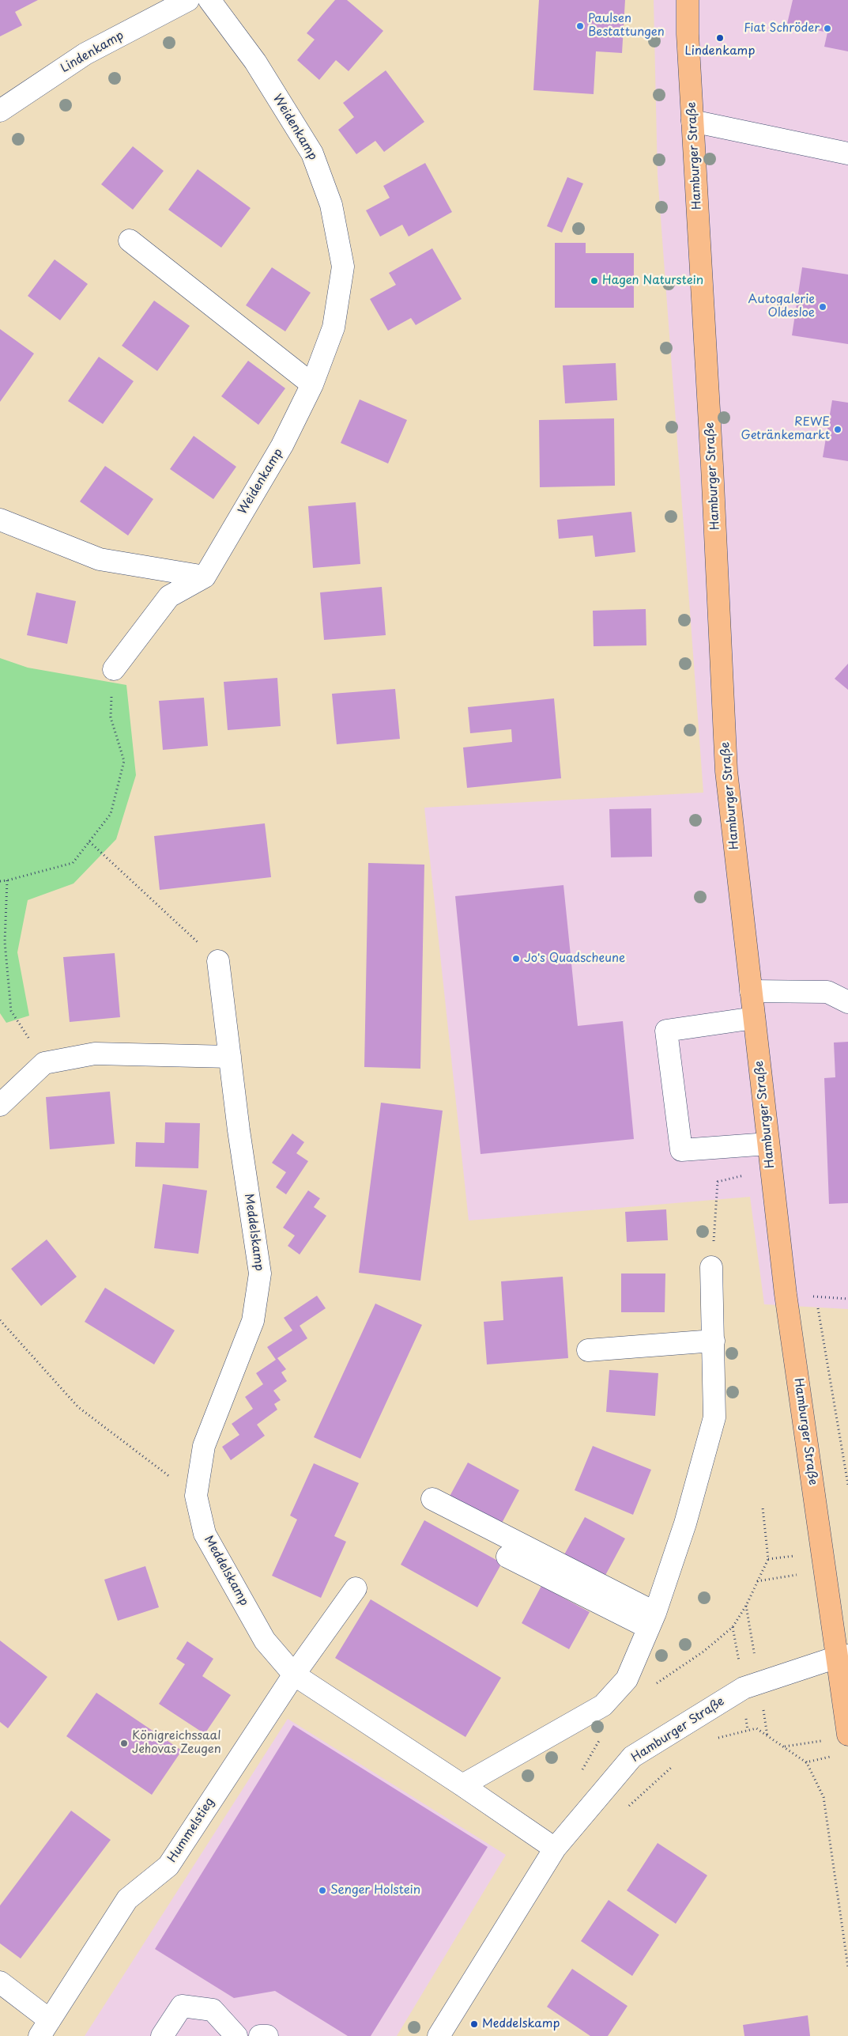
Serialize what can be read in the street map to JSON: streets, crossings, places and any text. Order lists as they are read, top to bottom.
{
  "streets": {
    "main road": ["Hamburger Straße"],
    "street": [
      "Lindenkamp",
      "Weidenkamp",
      "Meddelskamp",
      "Hummelstieg"
    ]
  },
  "crossings": [
    ["Hamburger Straße", "Meddelskamp"],
    ["Meddelskamp", "Hummelstieg"]
  ],
  "places": [
    "Paulsen Bestattungen",
    "Fiat Schröder",
    "Lindenkamp",
    "Hagen Naturstein",
    "Autogalerie Oldesloe",
    "REWE Getränkemarkt",
    "Jo's Quadscheune",
    "Königreichssaal Jehovas Zeugen",
    "Senger Holstein",
    "Meddelskamp"
  ]
}
